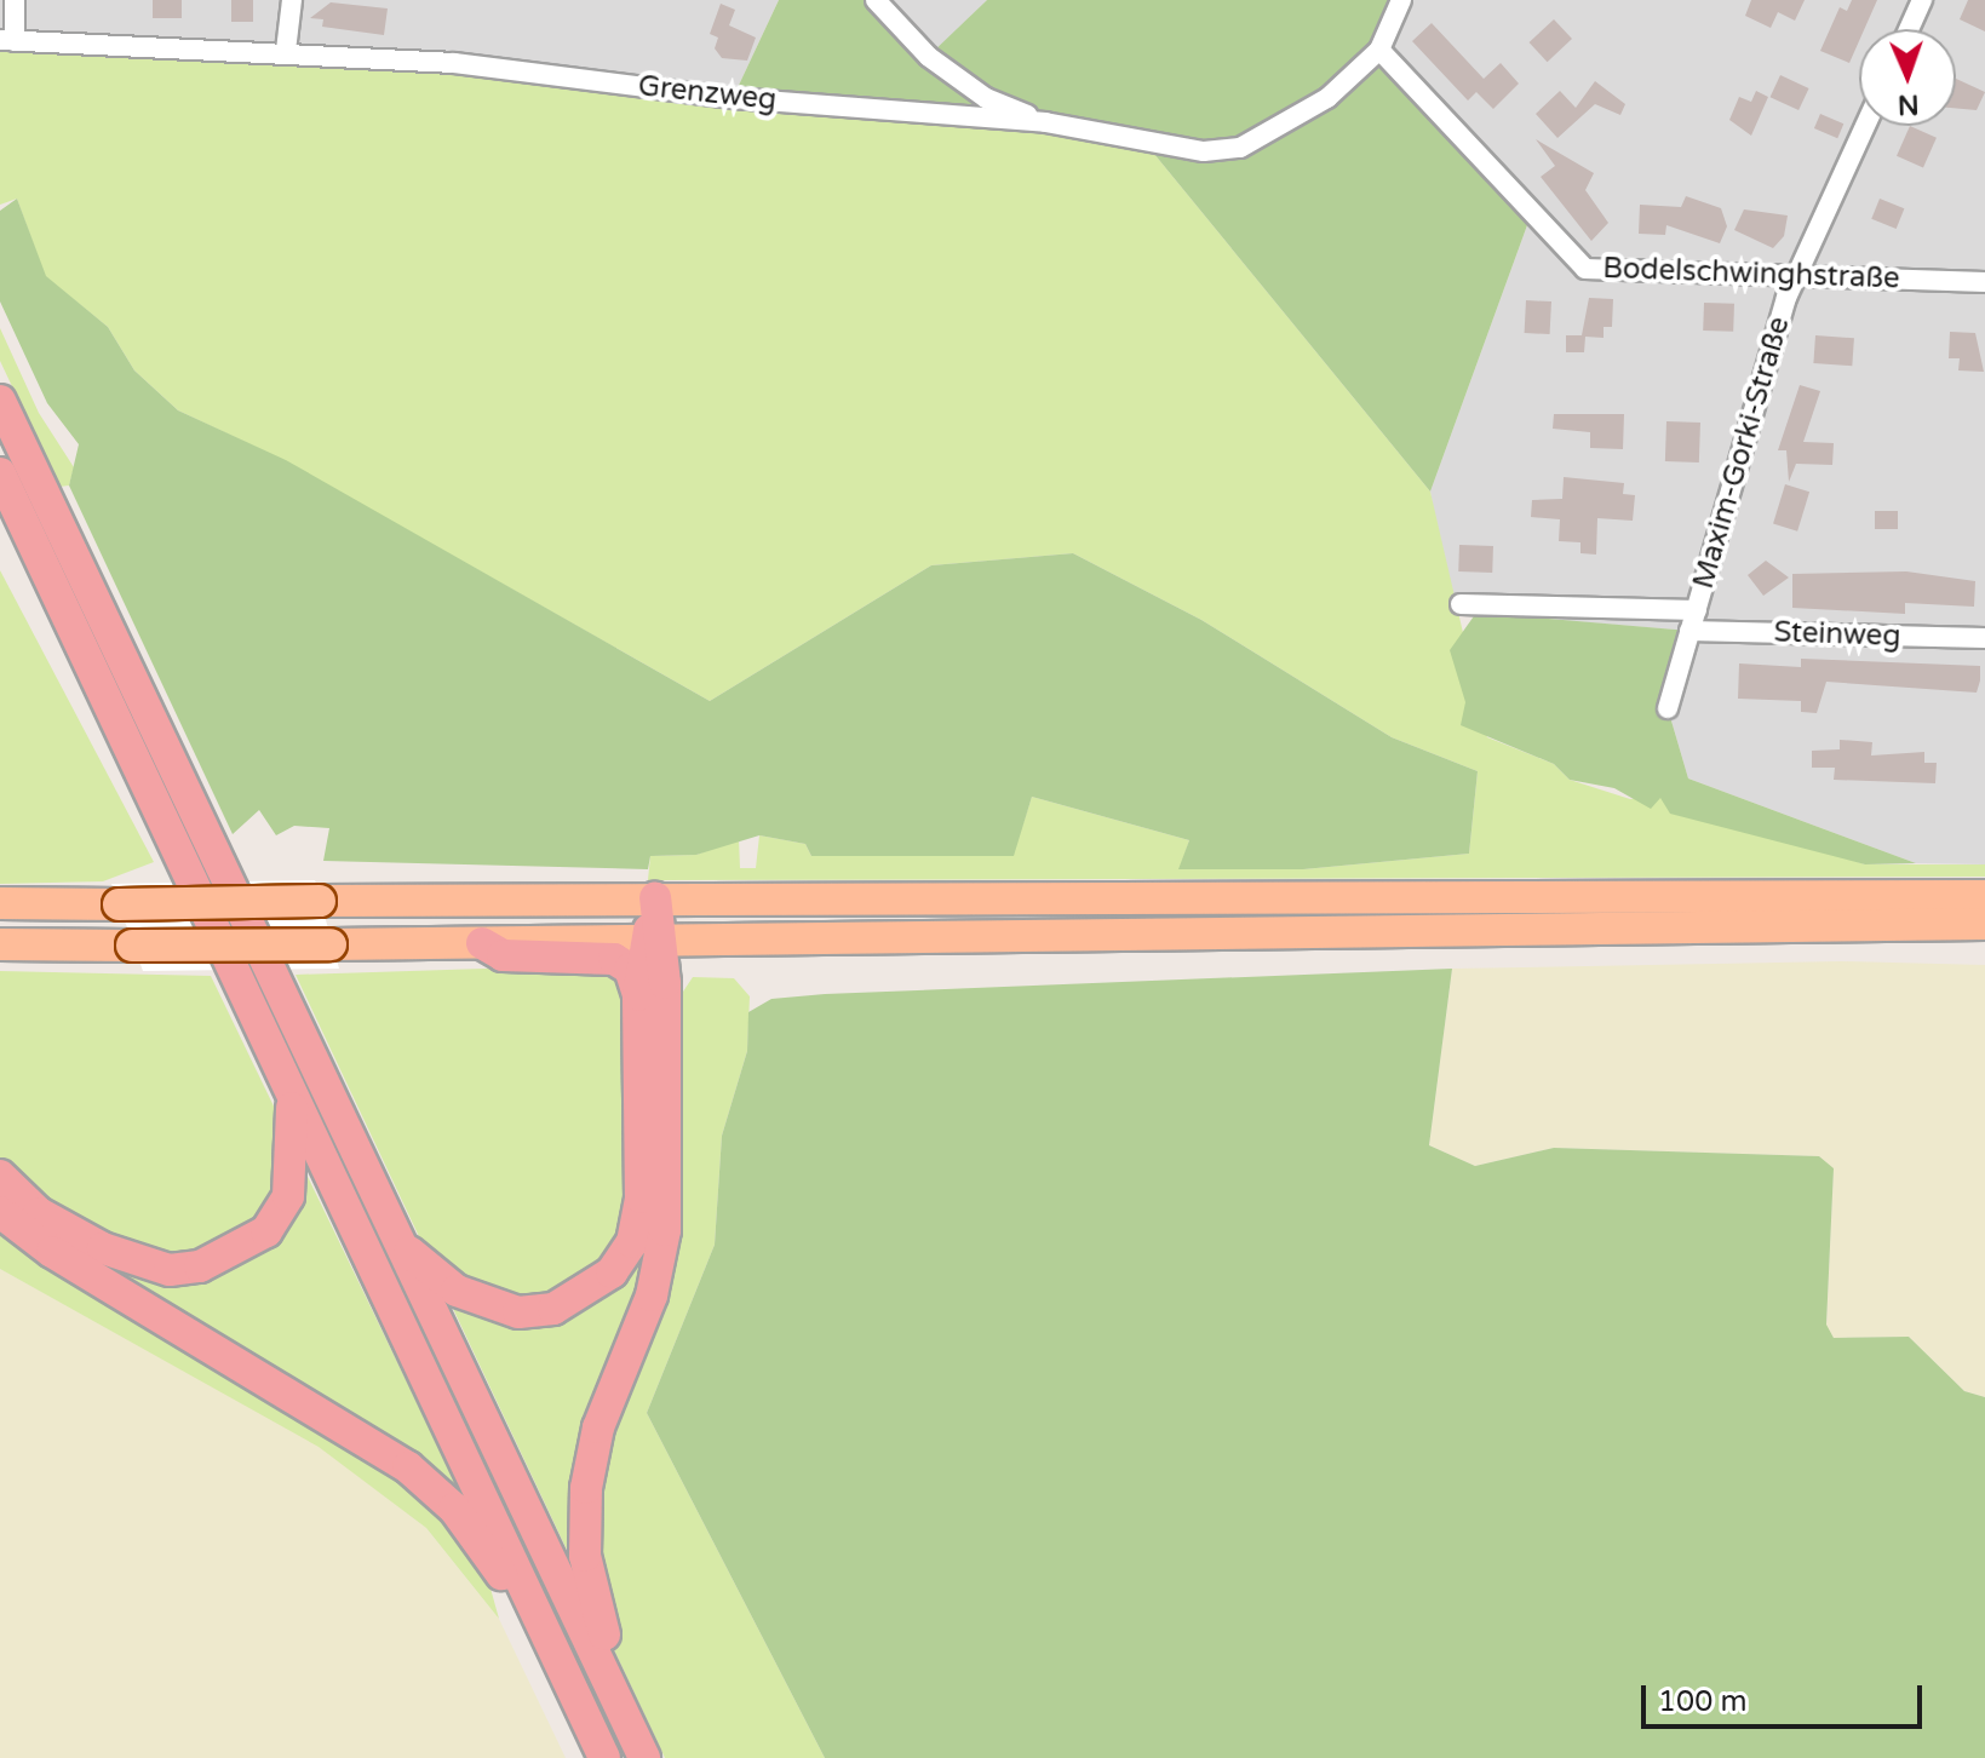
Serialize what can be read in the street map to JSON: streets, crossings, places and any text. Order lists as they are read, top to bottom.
{
  "streets": {
    "street": [
      "Grenzweg",
      "Bodelschwinghstraße",
      "Maxim-Gorki-Straße",
      "Steinweg"
    ]
  },
  "crossings": [
    ["Grenzweg", "Bodelschwinghstraße"],
    ["Bodelschwinghstraße", "Maxim-Gorki-Straße"],
    ["Maxim-Gorki-Straße", "Steinweg"]
  ],
  "scale_bar": "100 m",
  "north": "bottom"
}
